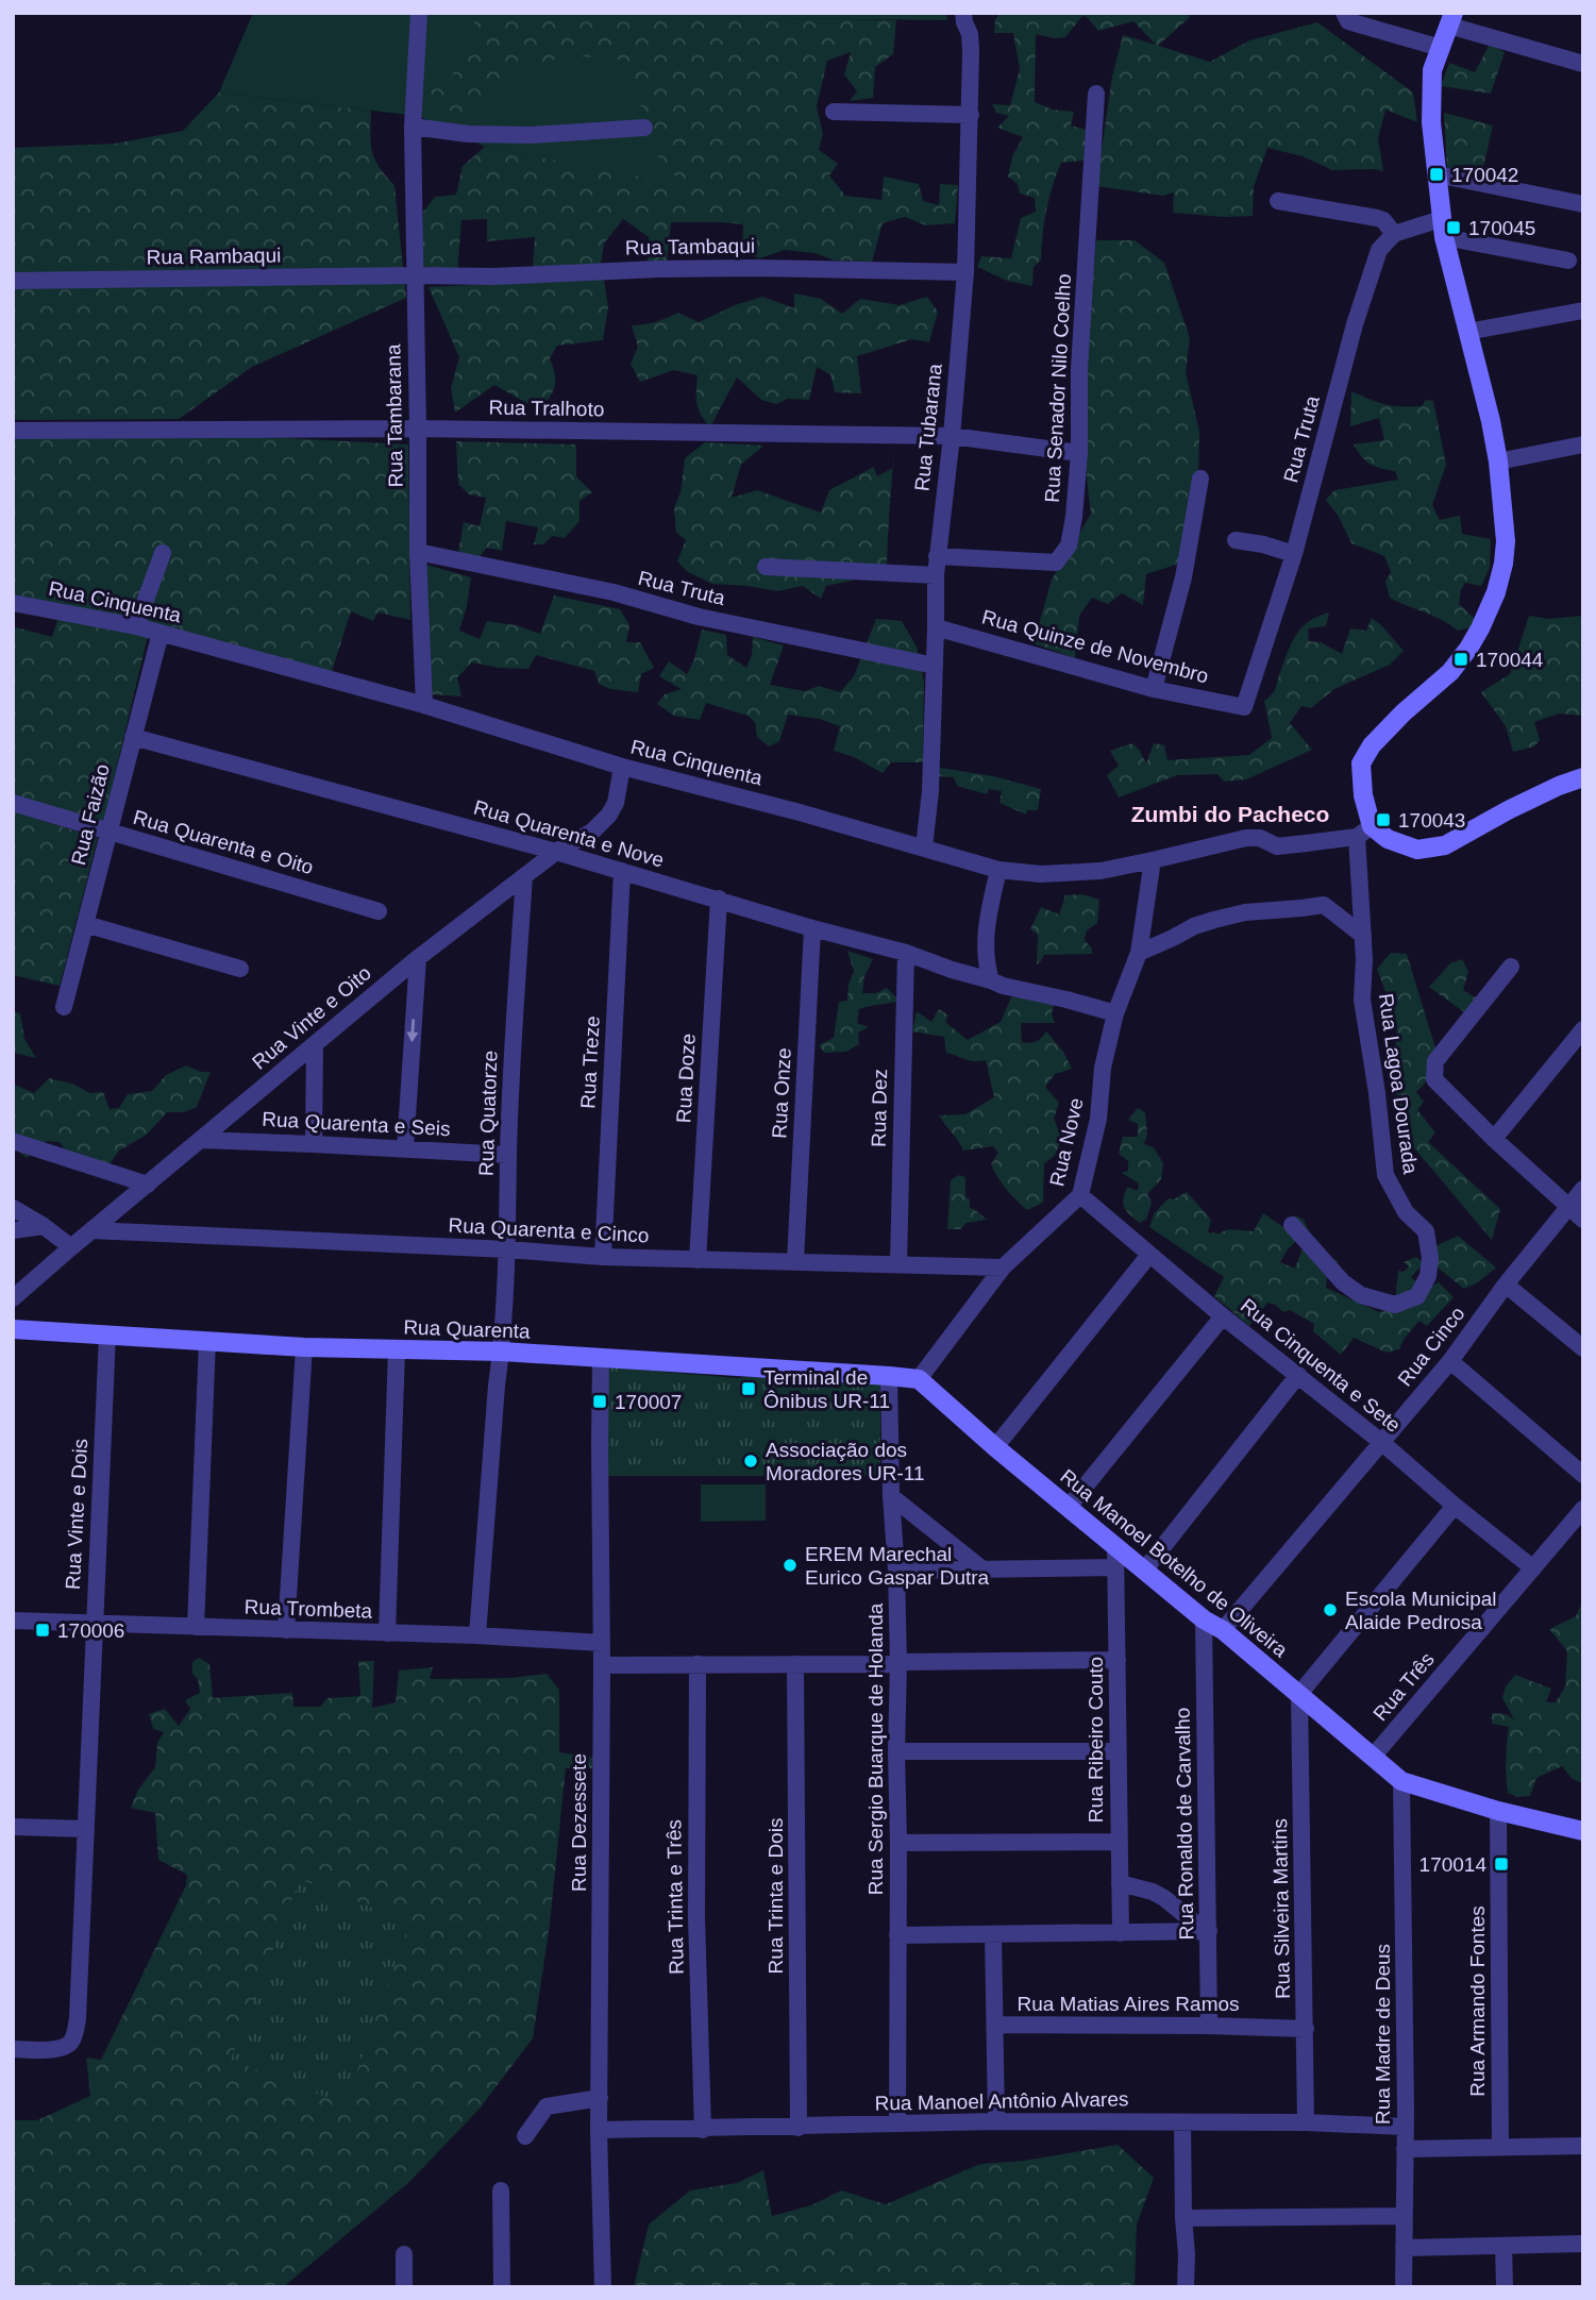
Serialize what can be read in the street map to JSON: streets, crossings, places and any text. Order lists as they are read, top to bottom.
{
  "streets": {
    "street": [
      "Rua Tambaqui",
      "Rua Rambaqui",
      "Rua Senador Nilo Coelho",
      "Rua Tralhoto",
      "Rua Tambarana",
      "Rua Tubarana",
      "Rua Truta",
      "Rua Cinquenta",
      "Rua Quinze de Novembro",
      "Rua Faizão",
      "Rua Quarenta e Nove",
      "Rua Quarenta e Oito",
      "Rua Vinte e Oito",
      "Rua Treze",
      "Rua Doze",
      "Rua Lagoa Dourada",
      "Rua Onze",
      "Rua Dez",
      "Rua Quatorze",
      "Rua Quarenta e Seis",
      "Rua Nove",
      "Rua Quarenta e Cinco",
      "Rua Quarenta",
      "Rua Cinco",
      "Rua Cinquenta e Sete",
      "Rua Vinte e Dois",
      "Rua Manoel Botelho de Oliveira",
      "Rua Trombeta",
      "Rua Três",
      "Rua Ribeiro Couto",
      "Rua Sergio Buarque de Holanda",
      "Rua Dezessete",
      "Rua Ronaldo de Carvalho",
      "Rua Trinta e Dois",
      "Rua Trinta e Três",
      "Rua Silveira Martins",
      "Rua Armando Fontes",
      "Rua Matias Aires Ramos",
      "Rua Madre de Deus",
      "Rua Manoel Antônio Alvares"
    ]
  },
  "crossings": [
    ["Rua Tambaqui", "Rua Rambaqui"],
    ["Rua Tambaqui", "Rua Tambarana"],
    ["Rua Tambaqui", "Rua Tubarana"],
    ["Rua Rambaqui", "Rua Tambarana"],
    ["Rua Senador Nilo Coelho", "Rua Tralhoto"],
    ["Rua Senador Nilo Coelho", "Rua Tubarana"],
    ["Rua Tralhoto", "Rua Tambarana"],
    ["Rua Tralhoto", "Rua Tubarana"],
    ["Rua Tambarana", "Rua Truta"],
    ["Rua Tambarana", "Rua Cinquenta"],
    ["Rua Tubarana", "Rua Truta"],
    ["Rua Tubarana", "Rua Cinquenta"],
    ["Rua Tubarana", "Rua Quinze de Novembro"],
    ["Rua Truta", "Rua Quinze de Novembro"],
    ["Rua Cinquenta", "Rua Faizão"],
    ["Rua Cinquenta", "Rua Vinte e Oito"],
    ["Rua Cinquenta", "Rua Lagoa Dourada"],
    ["Rua Cinquenta", "Rua Nove"],
    ["Rua Faizão", "Rua Quarenta e Nove"],
    ["Rua Faizão", "Rua Quarenta e Oito"],
    ["Rua Quarenta e Nove", "Rua Vinte e Oito"],
    ["Rua Quarenta e Nove", "Rua Treze"],
    ["Rua Quarenta e Nove", "Rua Doze"],
    ["Rua Quarenta e Nove", "Rua Onze"],
    ["Rua Quarenta e Nove", "Rua Dez"],
    ["Rua Quarenta e Nove", "Rua Nove"],
    ["Rua Vinte e Oito", "Rua Quatorze"],
    ["Rua Vinte e Oito", "Rua Quarenta e Seis"],
    ["Rua Vinte e Oito", "Rua Quarenta e Cinco"],
    ["Rua Treze", "Rua Quarenta e Cinco"],
    ["Rua Doze", "Rua Quarenta e Cinco"],
    ["Rua Onze", "Rua Quarenta e Cinco"],
    ["Rua Dez", "Rua Quarenta e Cinco"],
    ["Rua Quatorze", "Rua Quarenta e Seis"],
    ["Rua Quatorze", "Rua Quarenta e Cinco"],
    ["Rua Quatorze", "Rua Quarenta"],
    ["Rua Quatorze", "Rua Trombeta"],
    ["Rua Nove", "Rua Quarenta e Cinco"],
    ["Rua Nove", "Rua Quarenta"],
    ["Rua Nove", "Rua Cinquenta e Sete"],
    ["Rua Nove", "Rua Manoel Botelho de Oliveira"],
    ["Rua Quarenta", "Rua Vinte e Dois"],
    ["Rua Quarenta", "Rua Manoel Botelho de Oliveira"],
    ["Rua Quarenta", "Rua Sergio Buarque de Holanda"],
    ["Rua Quarenta", "Rua Dezessete"],
    ["Rua Cinco", "Rua Cinquenta e Sete"],
    ["Rua Cinco", "Rua Manoel Botelho de Oliveira"],
    ["Rua Cinquenta e Sete", "Rua Três"],
    ["Rua Vinte e Dois", "Rua Trombeta"],
    ["Rua Manoel Botelho de Oliveira", "Rua Três"],
    ["Rua Manoel Botelho de Oliveira", "Rua Ribeiro Couto"],
    ["Rua Manoel Botelho de Oliveira", "Rua Ronaldo de Carvalho"],
    ["Rua Manoel Botelho de Oliveira", "Rua Silveira Martins"],
    ["Rua Manoel Botelho de Oliveira", "Rua Madre de Deus"],
    ["Rua Trombeta", "Rua Dezessete"],
    ["Rua Sergio Buarque de Holanda", "Rua Manoel Antônio Alvares"],
    ["Rua Dezessete", "Rua Manoel Antônio Alvares"],
    ["Rua Ronaldo de Carvalho", "Rua Matias Aires Ramos"],
    ["Rua Trinta e Dois", "Rua Manoel Antônio Alvares"],
    ["Rua Trinta e Três", "Rua Manoel Antônio Alvares"],
    ["Rua Silveira Martins", "Rua Matias Aires Ramos"],
    ["Rua Silveira Martins", "Rua Manoel Antônio Alvares"],
    ["Rua Madre de Deus", "Rua Manoel Antônio Alvares"]
  ],
  "districts": ["Zumbi do Pacheco"],
  "places": {
    "transit": [
      "170042",
      "170045",
      "170044",
      "170043",
      "Terminal de Ônibus UR-11",
      "170007",
      "170006",
      "170014"
    ],
    "other": ["Associação dos Moradores UR-11", "EREM Marechal Eurico Gaspar Dutra", "Escola Municipal Alaide Pedrosa"]
  }
}
